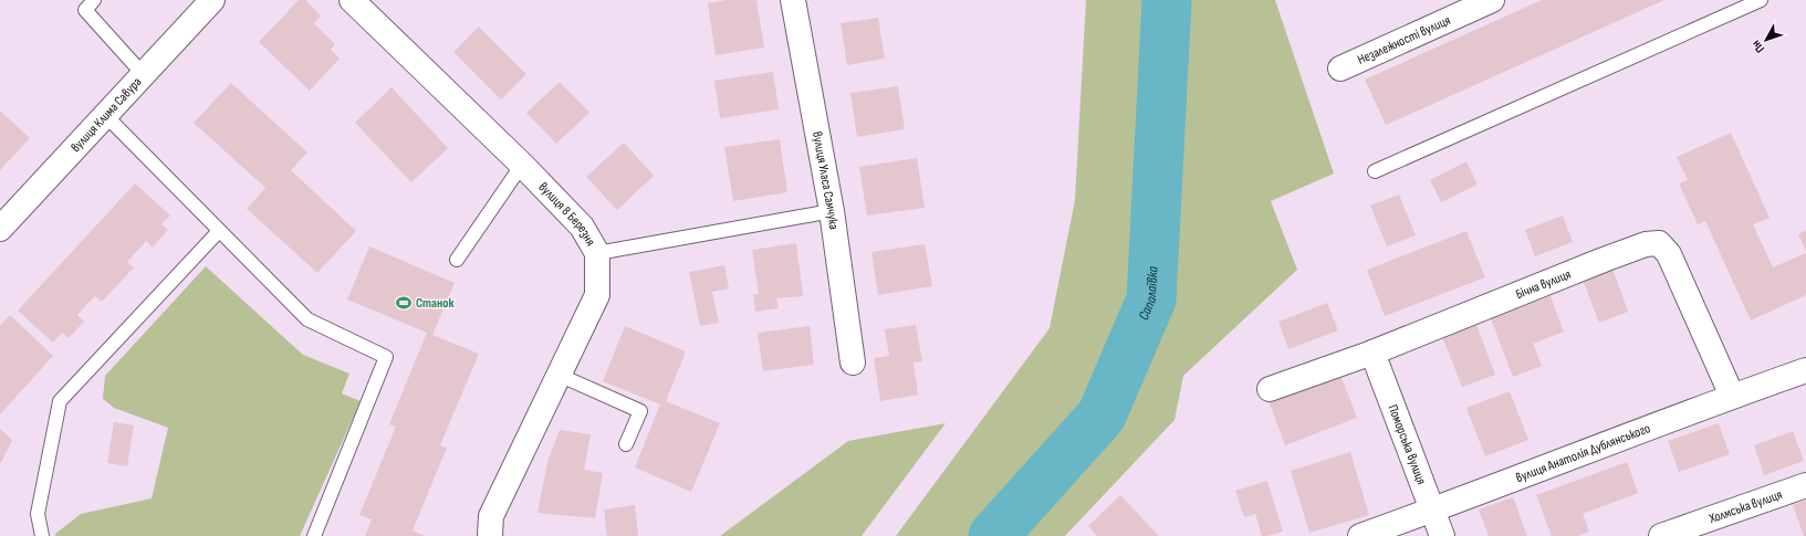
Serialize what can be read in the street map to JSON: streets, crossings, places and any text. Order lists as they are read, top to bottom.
{
  "streets": {
    "street": [
      "Незалежності вулиця",
      "вулиця Клима Савура",
      "вулиця Уласа Самчука",
      "вулиця 8 Березня",
      "Бічна вулиця",
      "Поморська вулиця",
      "вулиця Анатолія Дублянського",
      "Холмська вулиця"
    ]
  },
  "crossings": [
    ["Бічна вулиця", "Поморська вулиця"],
    ["Бічна вулиця", "вулиця Анатолія Дублянського"],
    ["Поморська вулиця", "вулиця Анатолія Дублянського"]
  ],
  "water": ["Сапалаївка"],
  "places": {
    "sports": ["Станок"]
  },
  "north": "bottom left"
}
